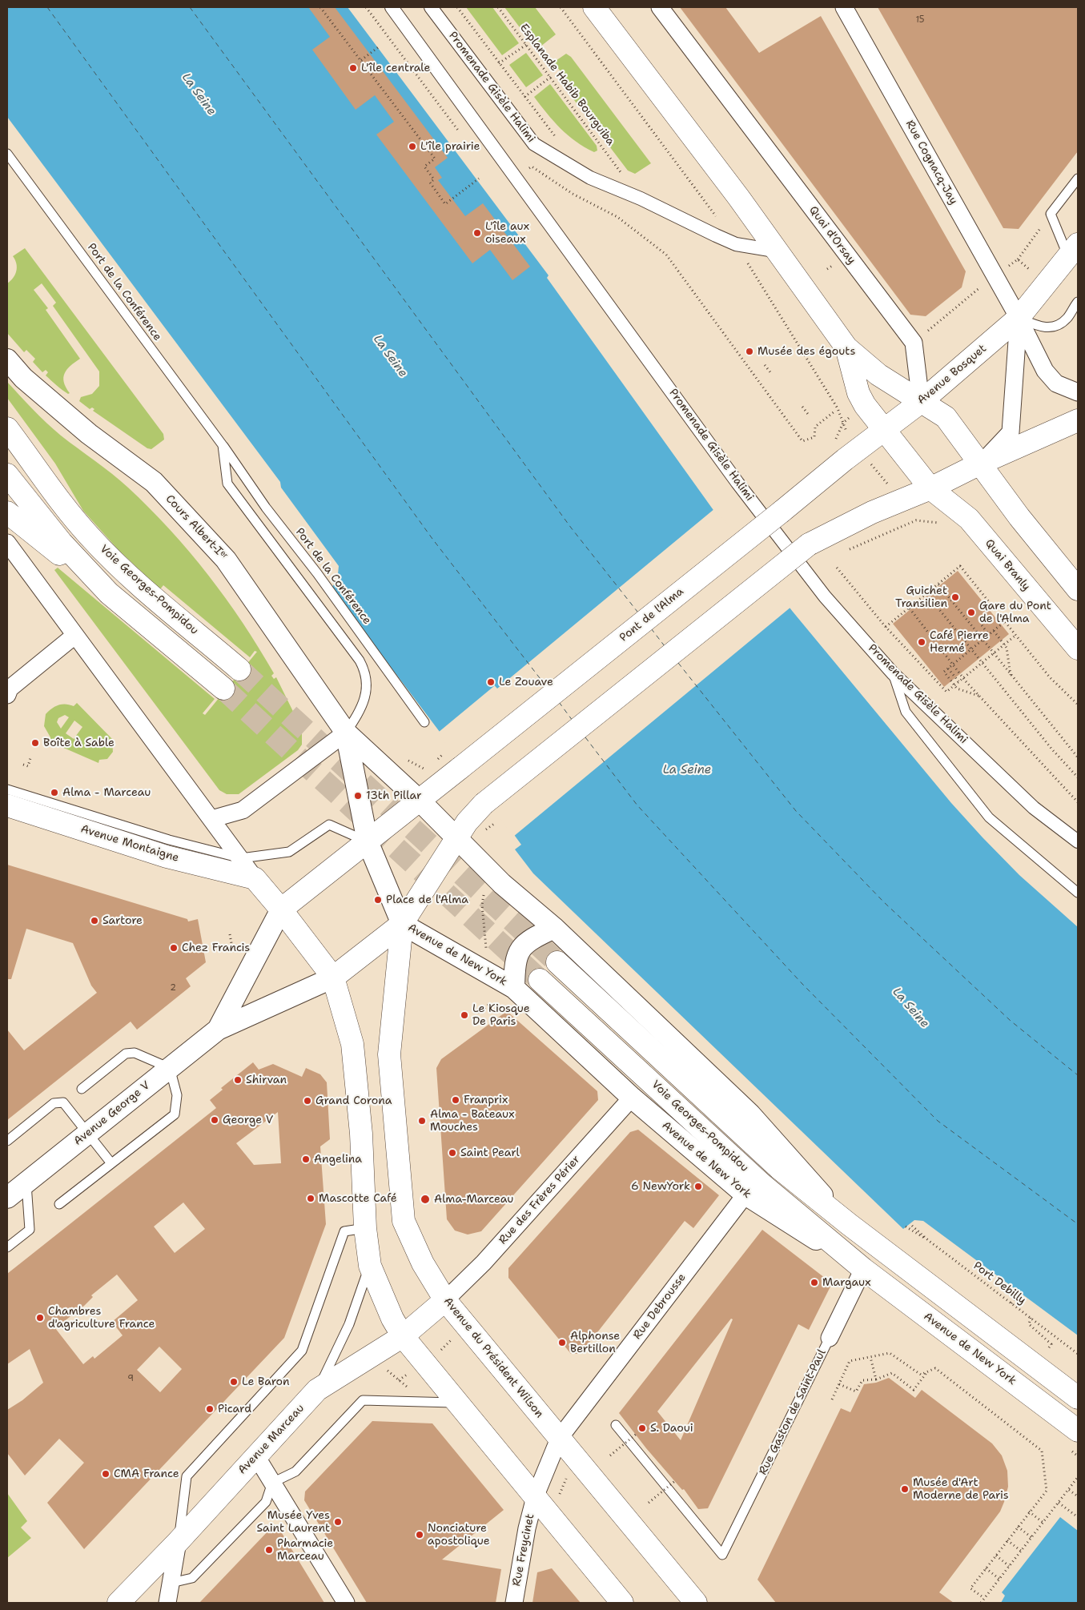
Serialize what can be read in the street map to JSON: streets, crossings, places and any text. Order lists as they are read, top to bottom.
{
  "streets": {
    "main road": [
      "Avenue Bosquet",
      "Quai Branly",
      "Voie Georges-Pompidou",
      "Pont de l'Alma",
      "Avenue Montaigne",
      "Avenue de New York",
      "Avenue du Président Wilson",
      "Avenue Marceau"
    ],
    "street": [
      "Promenade Gisèle Halimi",
      "Rue Cognacq-Jay",
      "Quai d'Orsay",
      "Cours Albert-Iᵉʳ",
      "Avenue George V",
      "Rue des Frères Périer",
      "Rue Debrousse",
      "Rue Gaston de Saint-Paul",
      "Rue Freycinet"
    ],
    "lane": ["Port de la Conférence"],
    "path": ["Esplanade Habib Bourguiba", "Port Debilly"]
  },
  "crossings": [
    ["Rue Cognacq-Jay", "Avenue Bosquet"],
    ["Quai d'Orsay", "Avenue Bosquet"],
    ["Port de la Conférence", "Cours Albert-Iᵉʳ"],
    ["Avenue Bosquet", "Quai Branly"],
    ["Avenue Bosquet", "Pont de l'Alma"],
    ["Quai Branly", "Pont de l'Alma"],
    ["Voie Georges-Pompidou", "Avenue de New York"],
    ["Voie Georges-Pompidou", "Rue Gaston de Saint-Paul"],
    ["Avenue de New York", "Rue des Frères Périer"],
    ["Avenue de New York", "Rue Debrousse"],
    ["Avenue de New York", "Avenue du Président Wilson"],
    ["Avenue de New York", "Rue Gaston de Saint-Paul"],
    ["Rue des Frères Périer", "Avenue du Président Wilson"],
    ["Rue des Frères Périer", "Avenue Marceau"],
    ["Rue Debrousse", "Avenue du Président Wilson"],
    ["Rue Debrousse", "Rue Freycinet"],
    ["Avenue du Président Wilson", "Avenue Marceau"]
  ],
  "water": ["La Seine"],
  "places": [
    "L'île centrale",
    "L'île prairie",
    "L'île aux oiseaux",
    "Musée des égouts",
    "Guichet Transilien",
    "Gare du Pont de l'Alma",
    "Café Pierre Hermé",
    "Le Zouave",
    "Boîte à Sable",
    "Alma - Marceau",
    "13th Pillar",
    "Place de l'Alma",
    "Sartore",
    "Chez Francis",
    "Le Kiosque De Paris",
    "Shirvan",
    "Franprix",
    "Grand Corona",
    "George V",
    "Alma - Bateaux Mouches",
    "Saint Pearl",
    "Angelina",
    "6 NewYork",
    "Mascotte Café",
    "Alma-Marceau",
    "Margaux",
    "Chambres d'agriculture France",
    "Alphonse Bertillon",
    "Le Baron",
    "Picard",
    "S. Daoui",
    "CMA France",
    "Musée d'Art Moderne de Paris",
    "Musée Yves Saint Laurent",
    "Nonciature apostolique",
    "Pharmacie Marceau"
  ],
  "house_numbers": ["15", "2", "9"]
}
